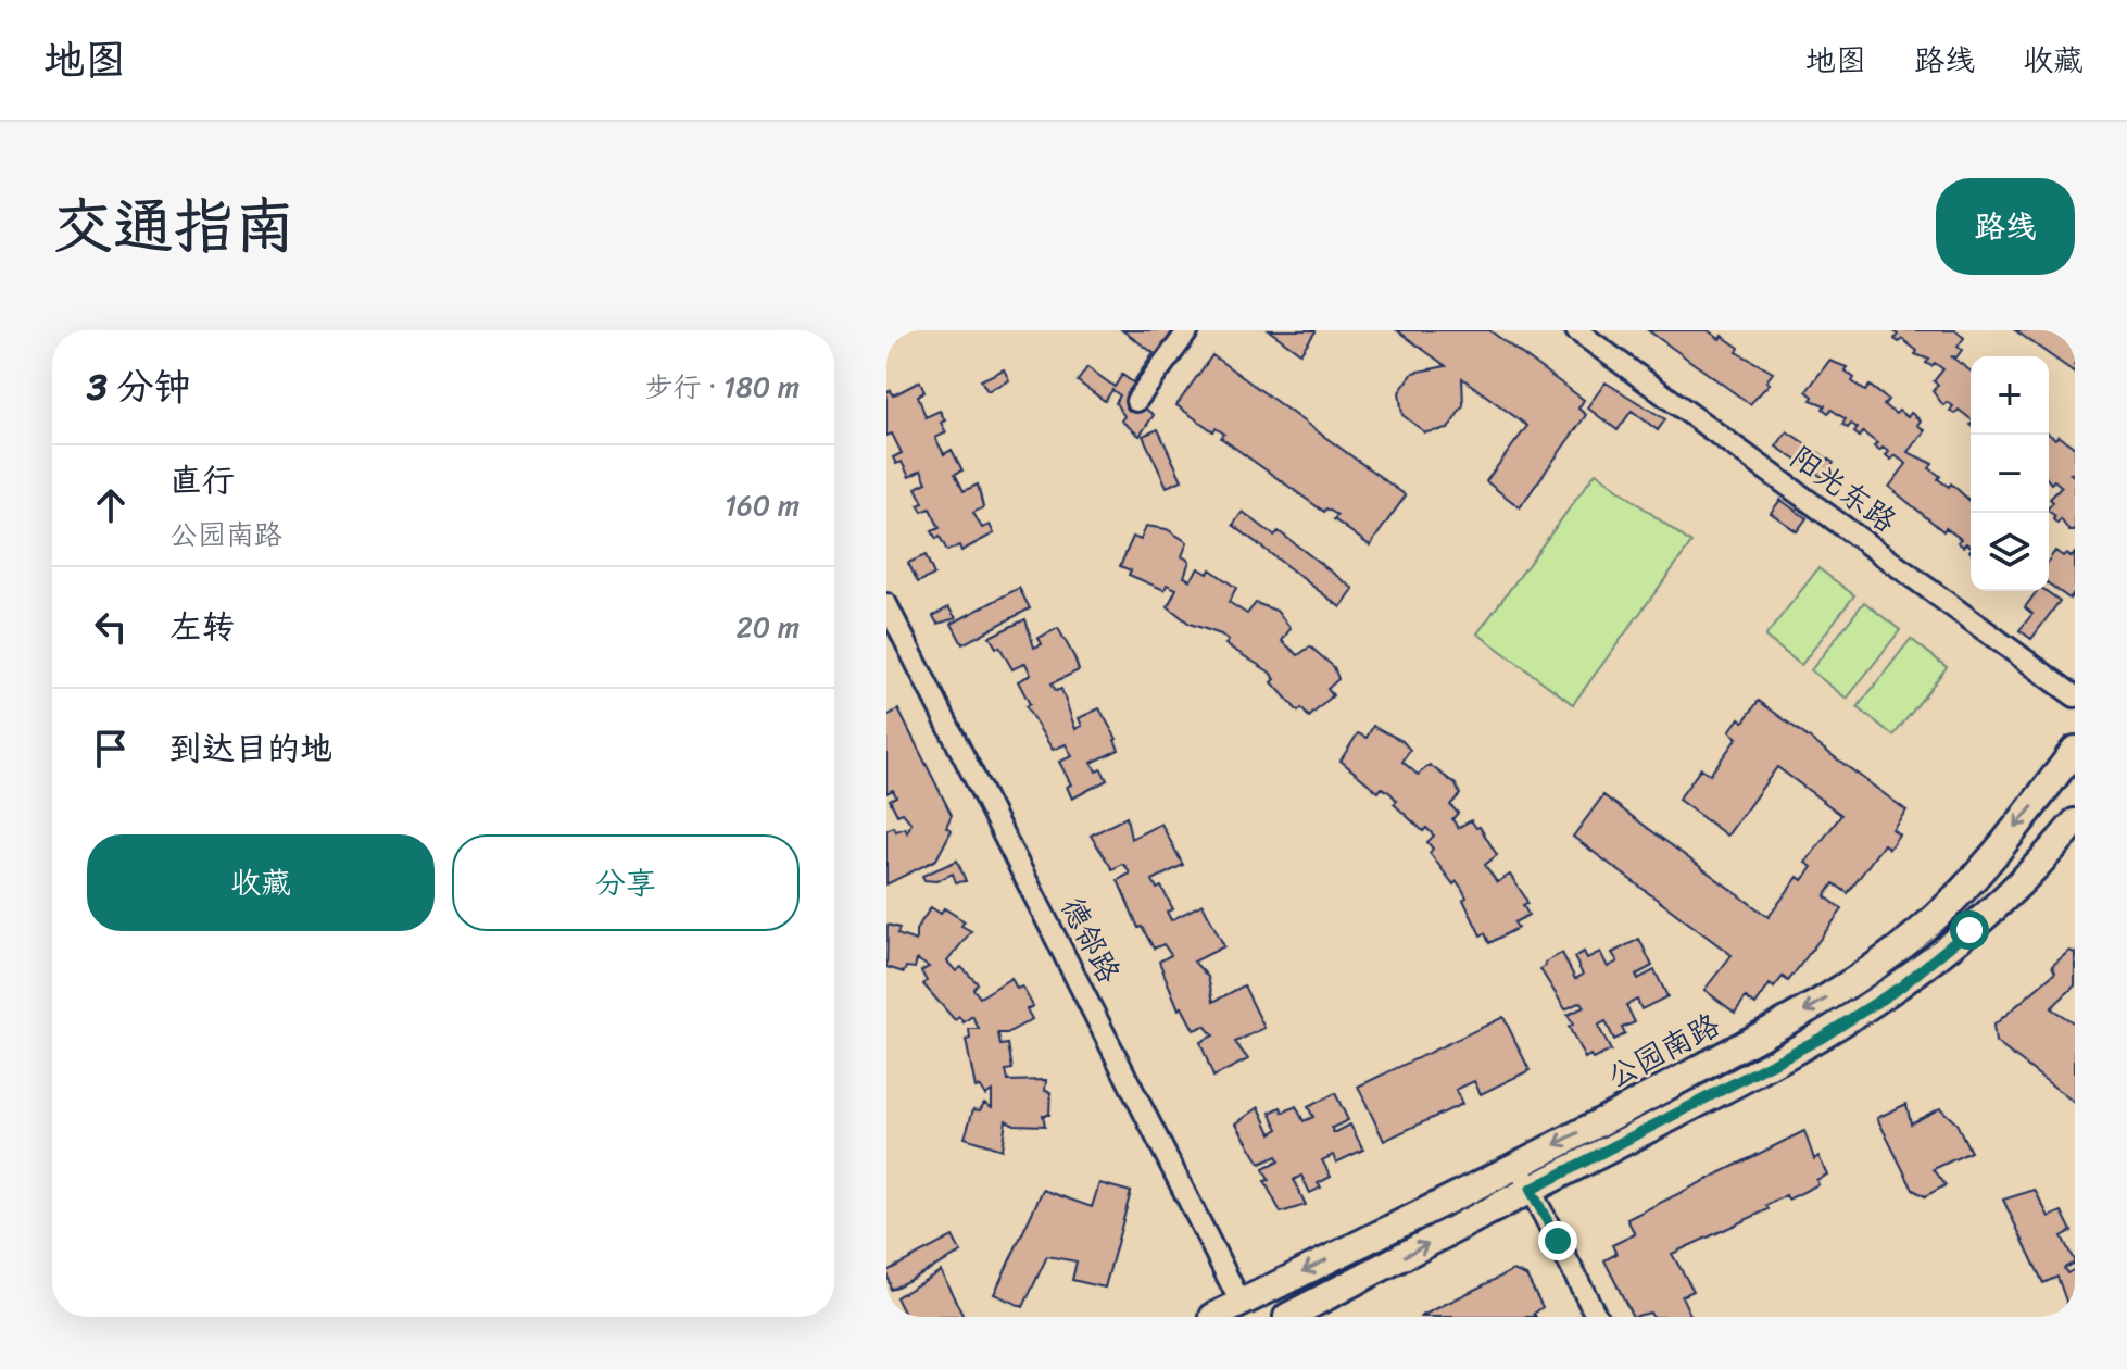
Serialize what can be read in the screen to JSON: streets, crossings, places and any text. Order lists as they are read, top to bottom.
{
  "streets": {
    "main road": ["公园南路"],
    "street": ["阳光东路", "德邻路"]
  },
  "crossings": [
    ["德邻路", "公园南路"]
  ],
  "page": {
    "header": "地图",
    "nav": ["地图", "路线", "收藏"],
    "title": "交通指南",
    "buttons": [
      "路线",
      ["收藏", "分享"]
    ],
    "heading": ["3 分钟", "步行 · 180 m"],
    "map_buttons": ["+", "−"],
    "list": [
      ["直行", "公园南路", "160 m"],
      ["左转", "20 m"],
      "到达目的地"
    ]
  }
}
